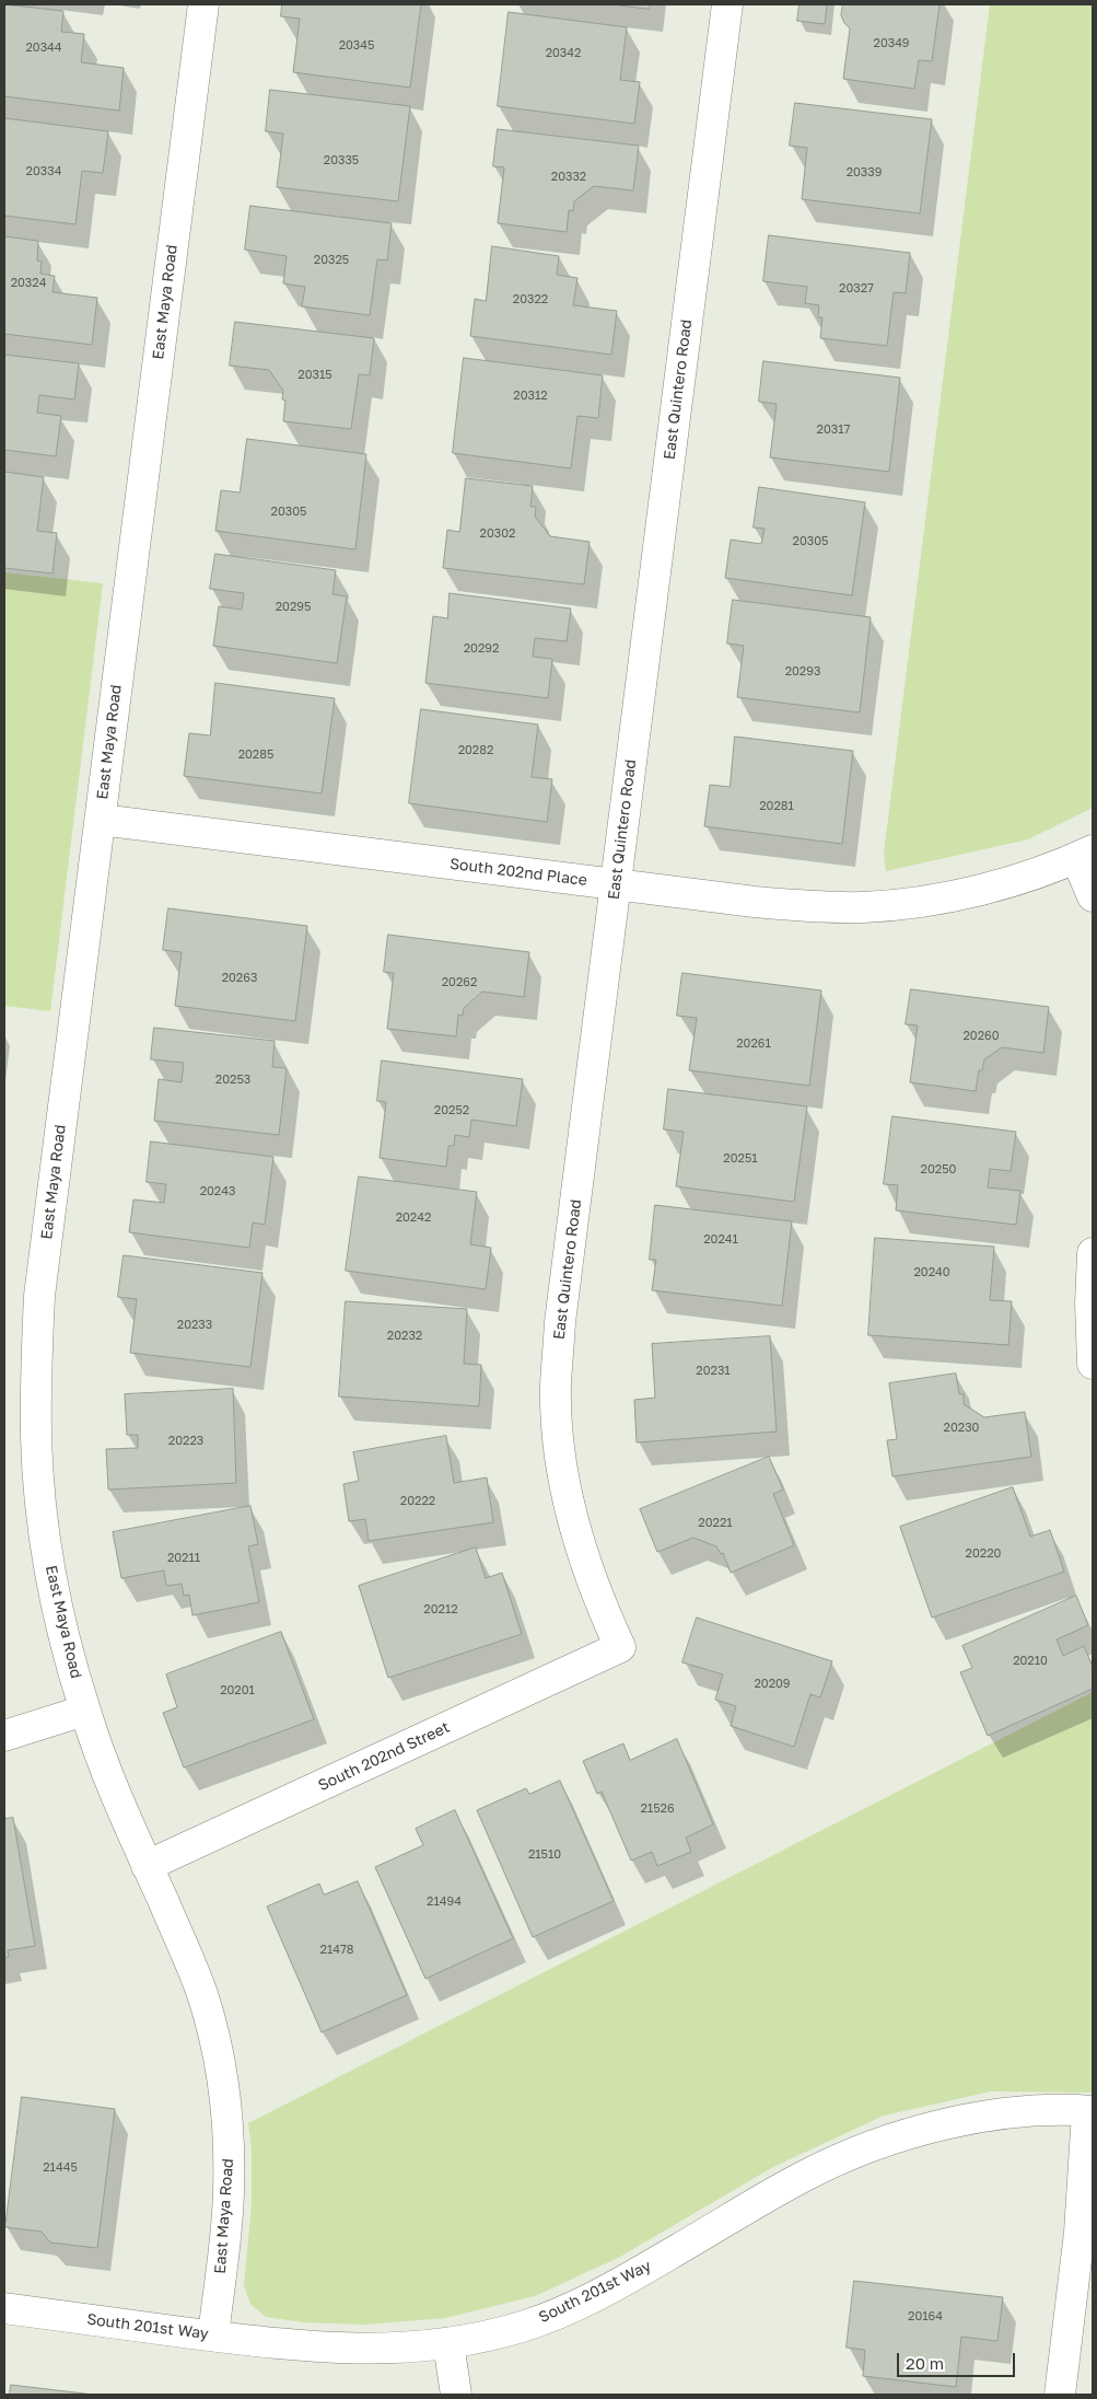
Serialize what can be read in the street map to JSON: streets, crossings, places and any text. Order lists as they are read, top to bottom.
{
  "streets": {
    "street": [
      "East Maya Road",
      "East Quintero Road",
      "South 202nd Place",
      "South 202nd Street",
      "South 201st Way"
    ]
  },
  "crossings": [
    ["East Maya Road", "South 202nd Place"],
    ["East Maya Road", "South 202nd Street"],
    ["East Maya Road", "South 201st Way"],
    ["East Quintero Road", "South 202nd Place"],
    ["East Quintero Road", "South 202nd Street"]
  ],
  "house_numbers": [
    "20349",
    "20345",
    "20344",
    "20342",
    "20335",
    "20334",
    "20339",
    "20332",
    "20325",
    "20324",
    "20327",
    "20322",
    "20315",
    "20312",
    "20317",
    "20305",
    "20302",
    "20305",
    "20295",
    "20292",
    "20293",
    "20282",
    "20285",
    "20281",
    "20263",
    "20262",
    "20260",
    "20261",
    "20253",
    "20252",
    "20251",
    "20250",
    "20243",
    "20242",
    "20241",
    "20240",
    "20233",
    "20232",
    "20231",
    "20230",
    "20223",
    "20222",
    "20221",
    "20220",
    "20211",
    "20212",
    "20210",
    "20209",
    "20201",
    "21526",
    "21510",
    "21494",
    "21478",
    "21445",
    "20164"
  ],
  "scale_bar": "20 m"
}
